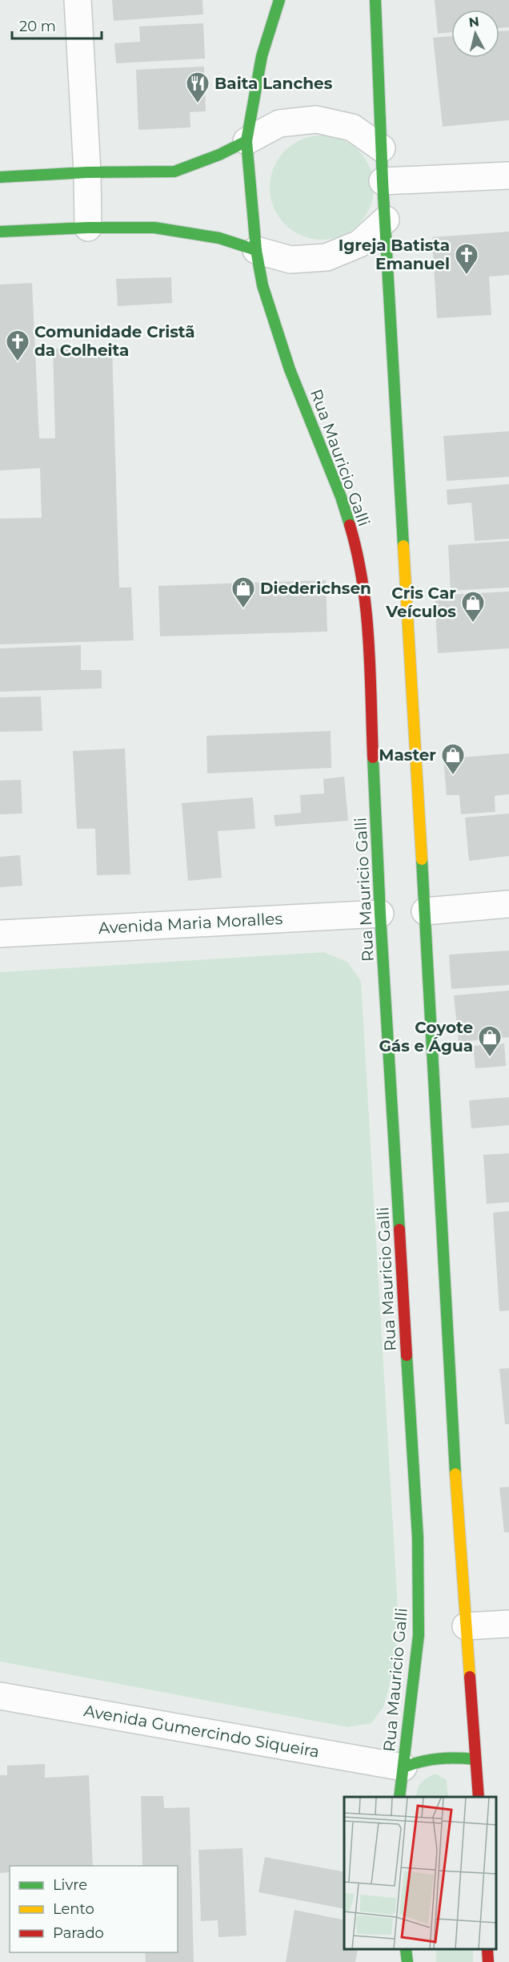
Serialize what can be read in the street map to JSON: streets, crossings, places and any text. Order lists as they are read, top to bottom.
{
  "streets": {
    "main road": ["Rua Mauricio Galli"],
    "street": ["Avenida Maria Moralles", "Avenida Gumercindo Siqueira"]
  },
  "crossings": [
    ["Rua Mauricio Galli", "Avenida Maria Moralles"],
    ["Rua Mauricio Galli", "Avenida Gumercindo Siqueira"]
  ],
  "places": {
    "restaurant": ["Baita Lanches"],
    "church": ["Igreja Batista Emanuel", "Comunidade Cristã da Colheita"],
    "shop": [
      "Diederichsen",
      "Cris Car Veículos",
      "Master",
      "Coyote Gás e Água"
    ]
  },
  "legend": ["Livre", "Lento", "Parado"],
  "scale_bar": "20 m",
  "north": "top"
}
